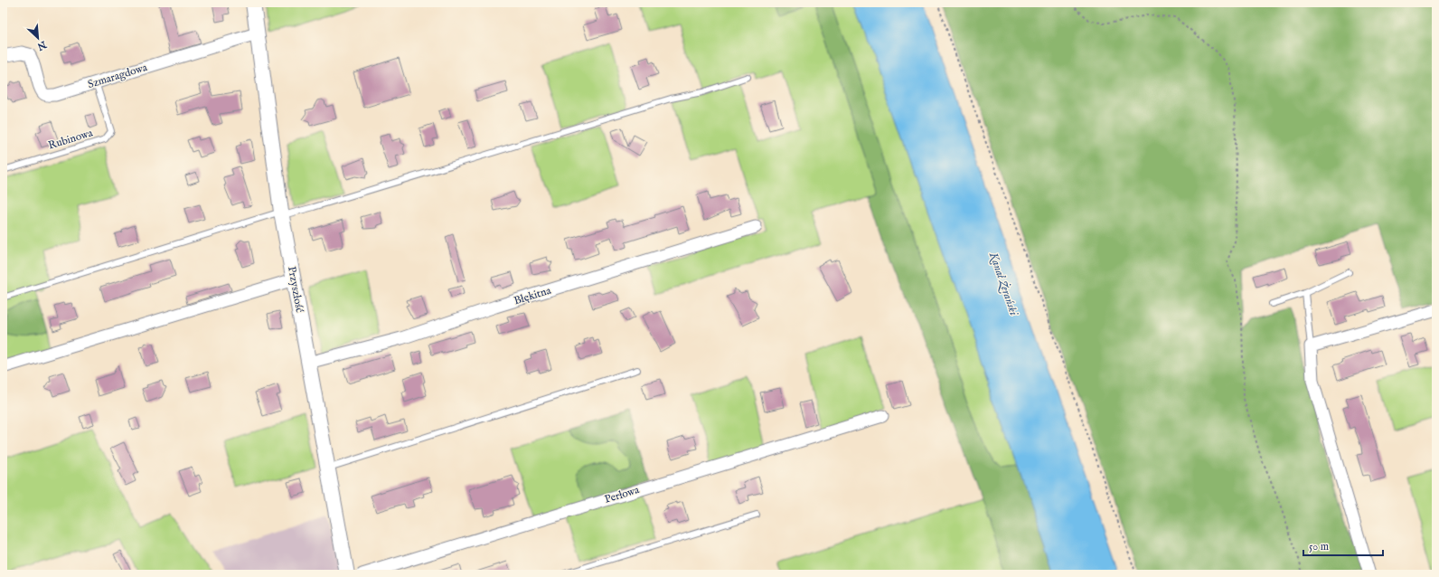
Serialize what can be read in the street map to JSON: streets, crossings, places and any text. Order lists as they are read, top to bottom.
{
  "streets": {
    "street": [
      "Szmaragdowa",
      "Przyszłość",
      "Błękitna",
      "Perłowa"
    ],
    "lane": ["Rubinowa"]
  },
  "crossings": [
    ["Szmaragdowa", "Rubinowa"],
    ["Szmaragdowa", "Przyszłość"],
    ["Przyszłość", "Błękitna"]
  ],
  "water": ["Kanał Żerański"],
  "scale_bar": "50 m",
  "north": "bottom right"
}
